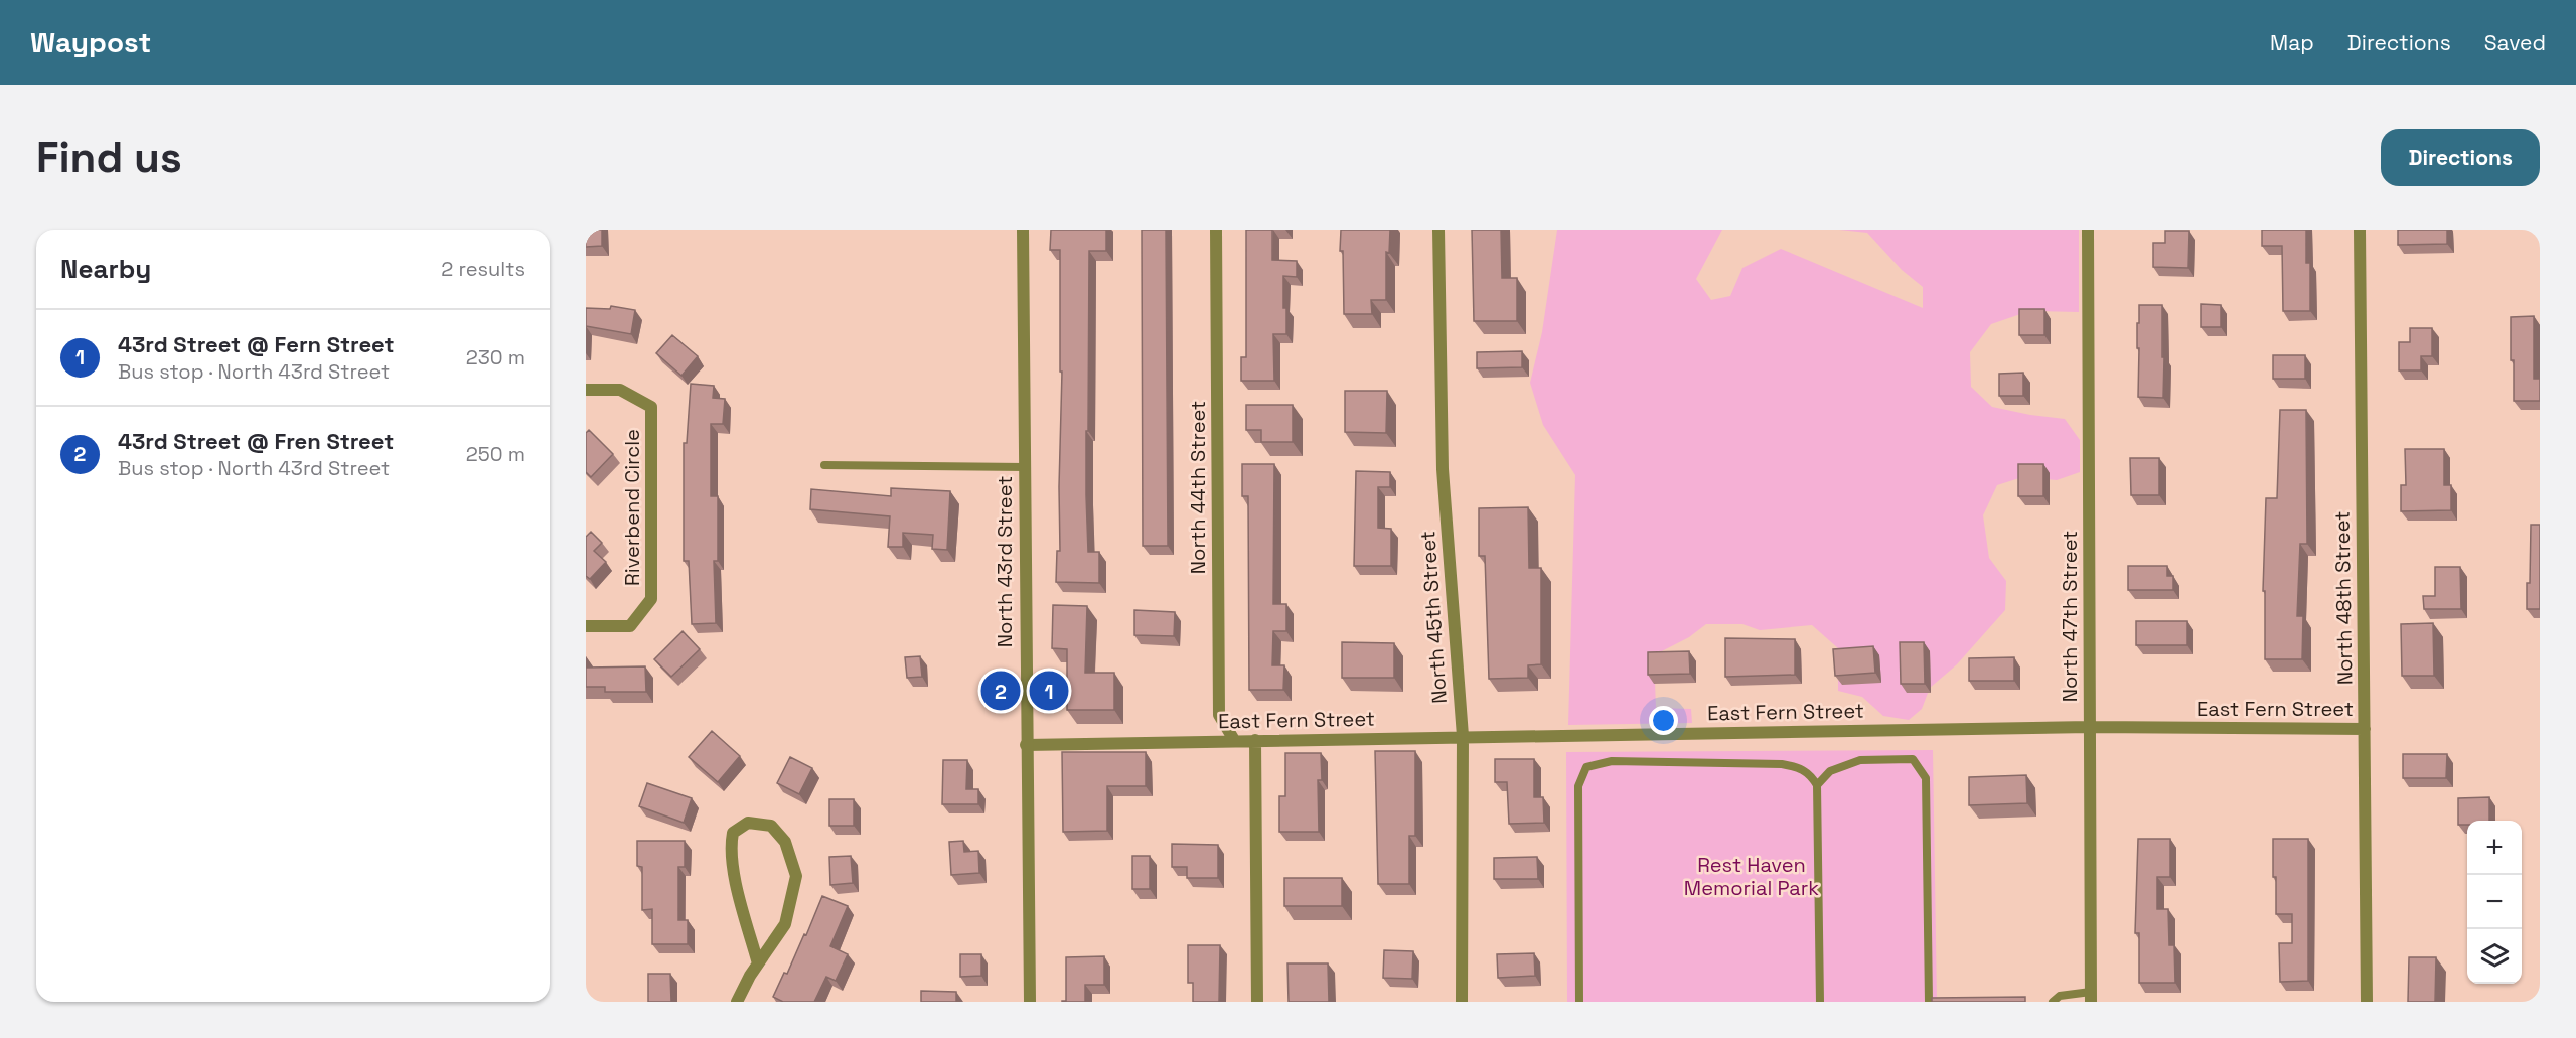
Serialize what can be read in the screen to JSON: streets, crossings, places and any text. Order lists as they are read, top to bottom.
{
  "streets": {
    "street": [
      "North 44th Street",
      "Riverbend Circle",
      "North 43rd Street",
      "North 48th Street",
      "North 47th Street",
      "North 45th Street",
      "East Fern Street"
    ]
  },
  "crossings": [
    ["North 44th Street", "East Fern Street"],
    ["North 43rd Street", "East Fern Street"],
    ["North 48th Street", "East Fern Street"],
    ["North 47th Street", "East Fern Street"],
    ["North 45th Street", "East Fern Street"]
  ],
  "parks": ["Rest Haven Memorial Park"],
  "page": {
    "header": "Waypost",
    "nav": ["Map", "Directions", "Saved"],
    "buttons": "Directions",
    "title": "Find us",
    "heading": ["Nearby", "2 results"],
    "list": [
      {
        "mark": "1",
        "name": "43rd Street @ Fern Street",
        "note": "Bus stop · North 43rd Street",
        "value": "230 m"
      },
      {
        "mark": "2",
        "name": "43rd Street @ Fren Street",
        "note": "Bus stop · North 43rd Street",
        "value": "250 m"
      }
    ],
    "pins": ["1", "2"],
    "map_buttons": ["+", "−"]
  }
}
